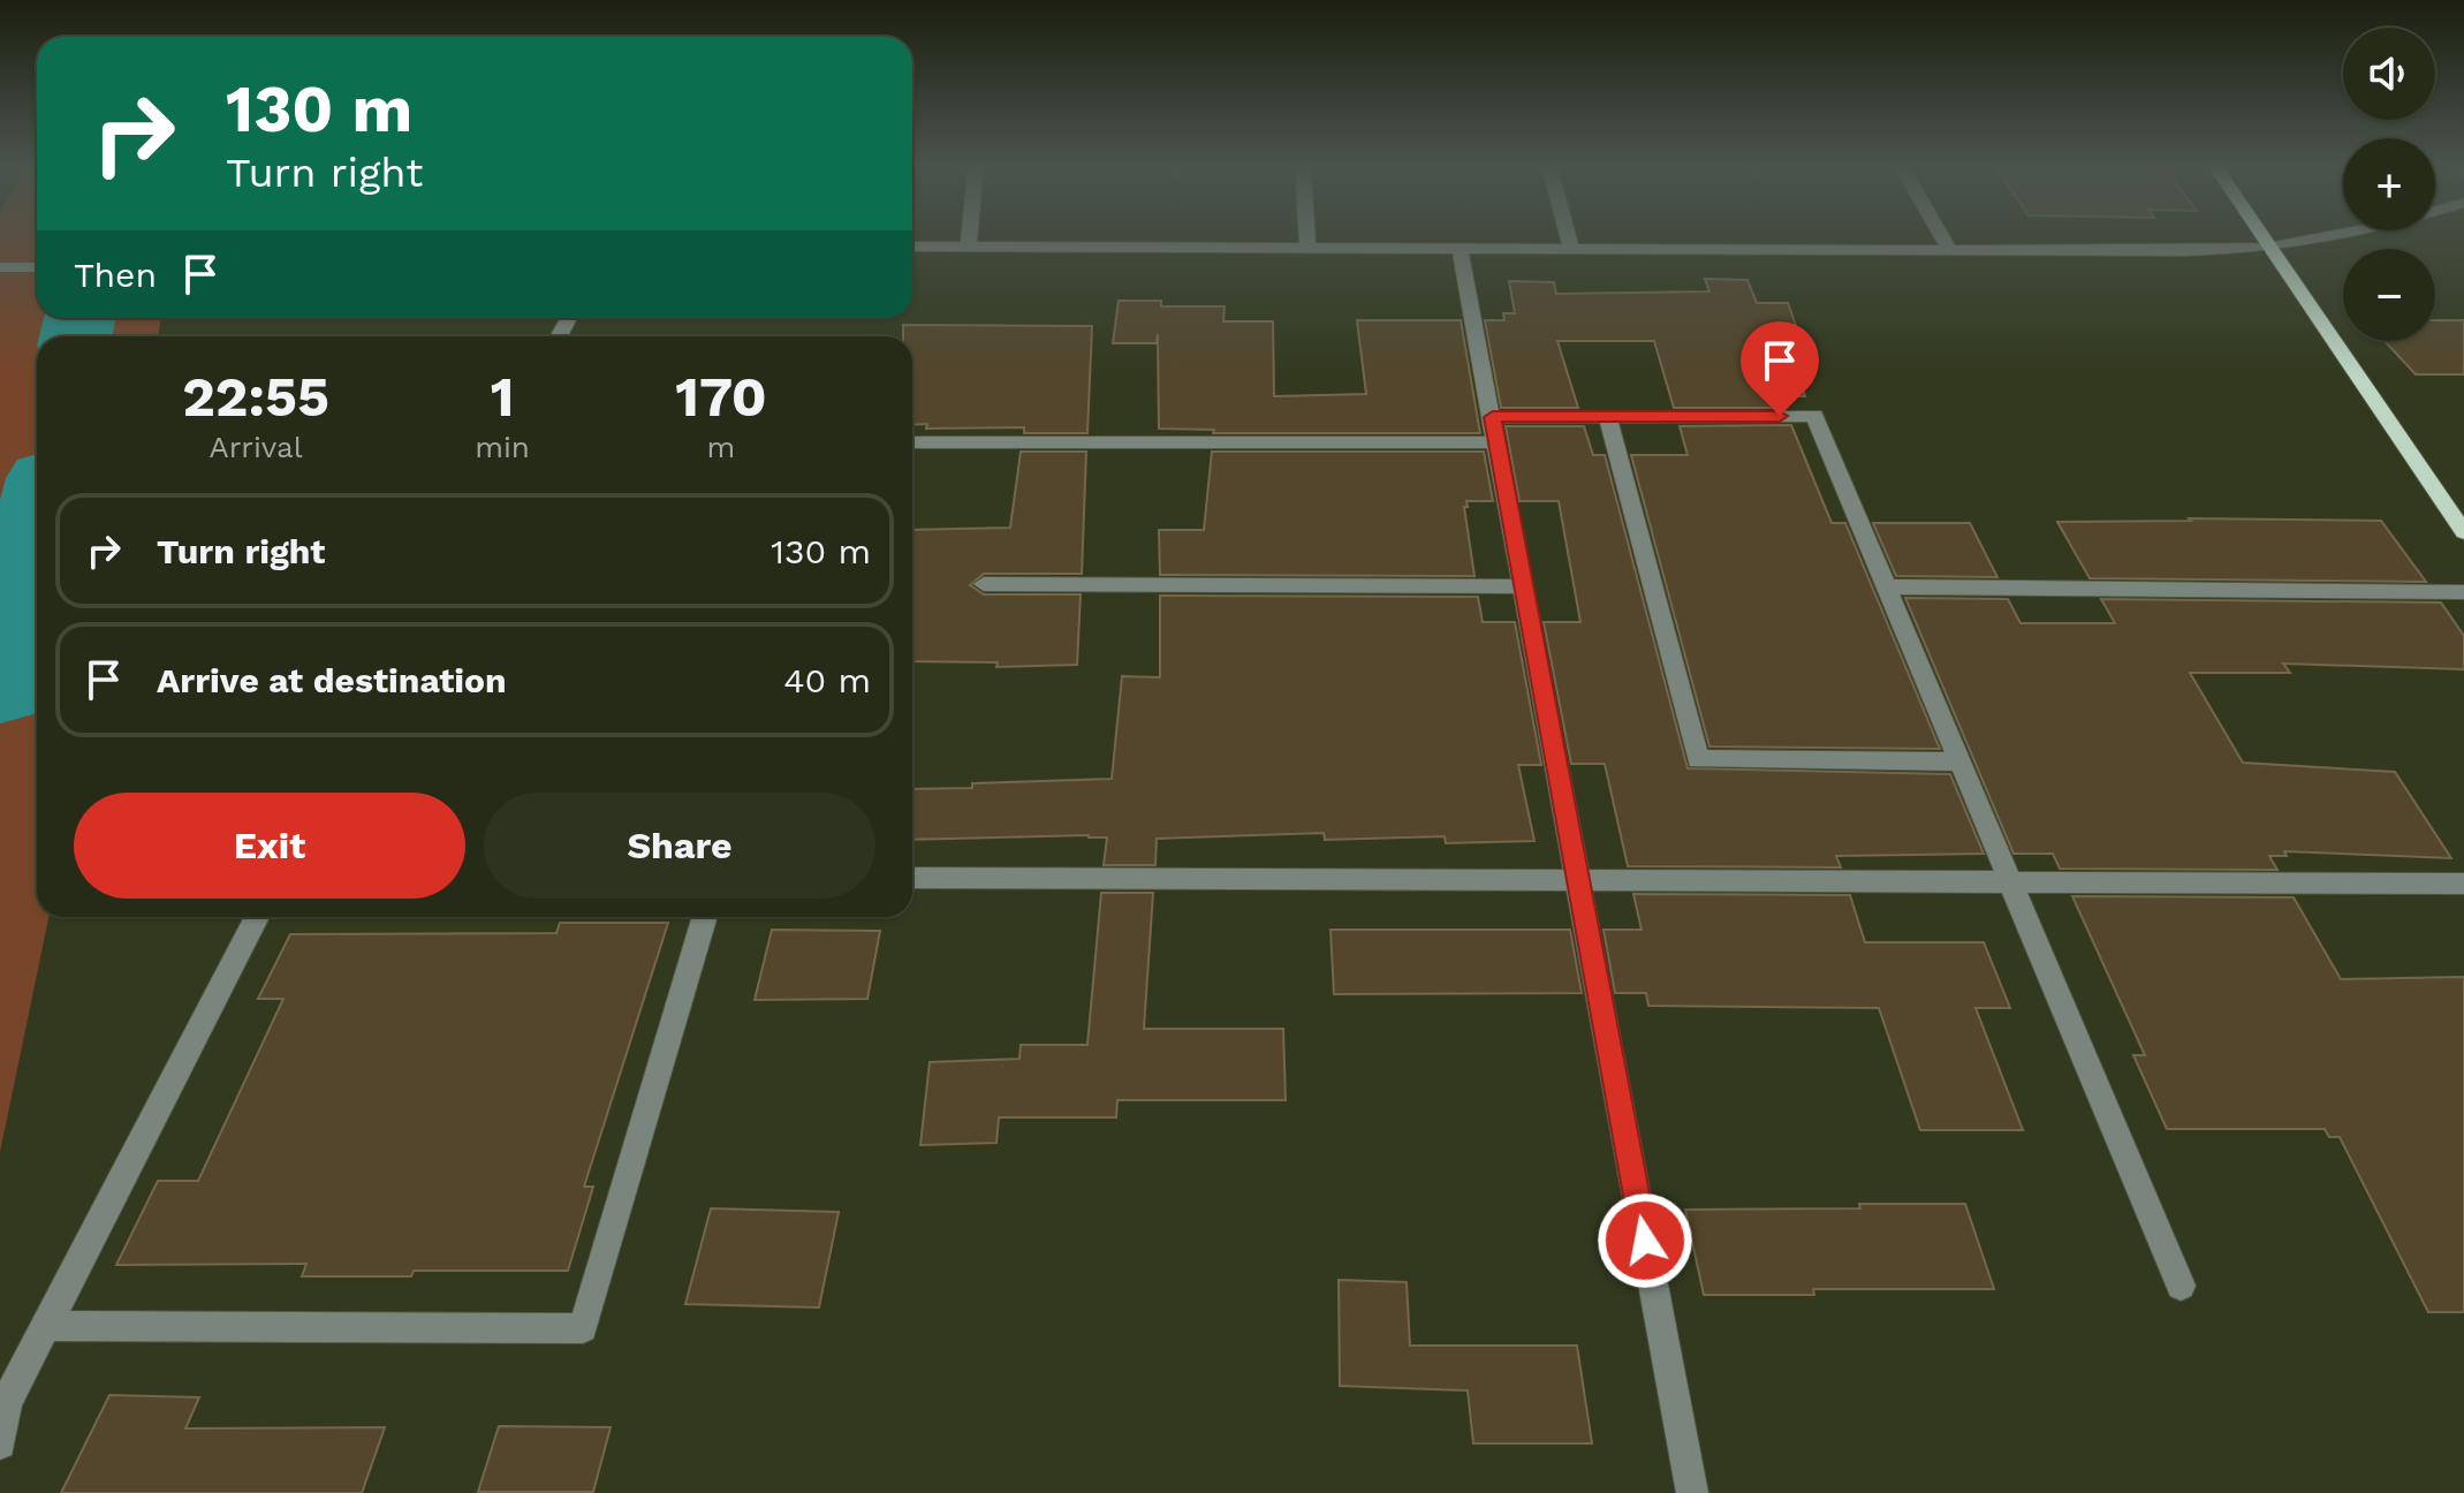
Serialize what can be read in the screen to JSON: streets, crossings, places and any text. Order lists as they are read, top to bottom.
{
  "page": {
    "map_buttons": ["+", "−"],
    "turn": ["130 m", "Turn right"],
    "then": "Then",
    "eta": [
      "22:55",
      "Arrival",
      "1",
      "min",
      "170",
      "m"
    ],
    "list": [
      {
        "name": "Turn right",
        "value": "130 m"
      },
      {
        "name": "Arrive at destination",
        "value": "40 m"
      }
    ],
    "buttons": ["Exit", "Share"]
  }
}
